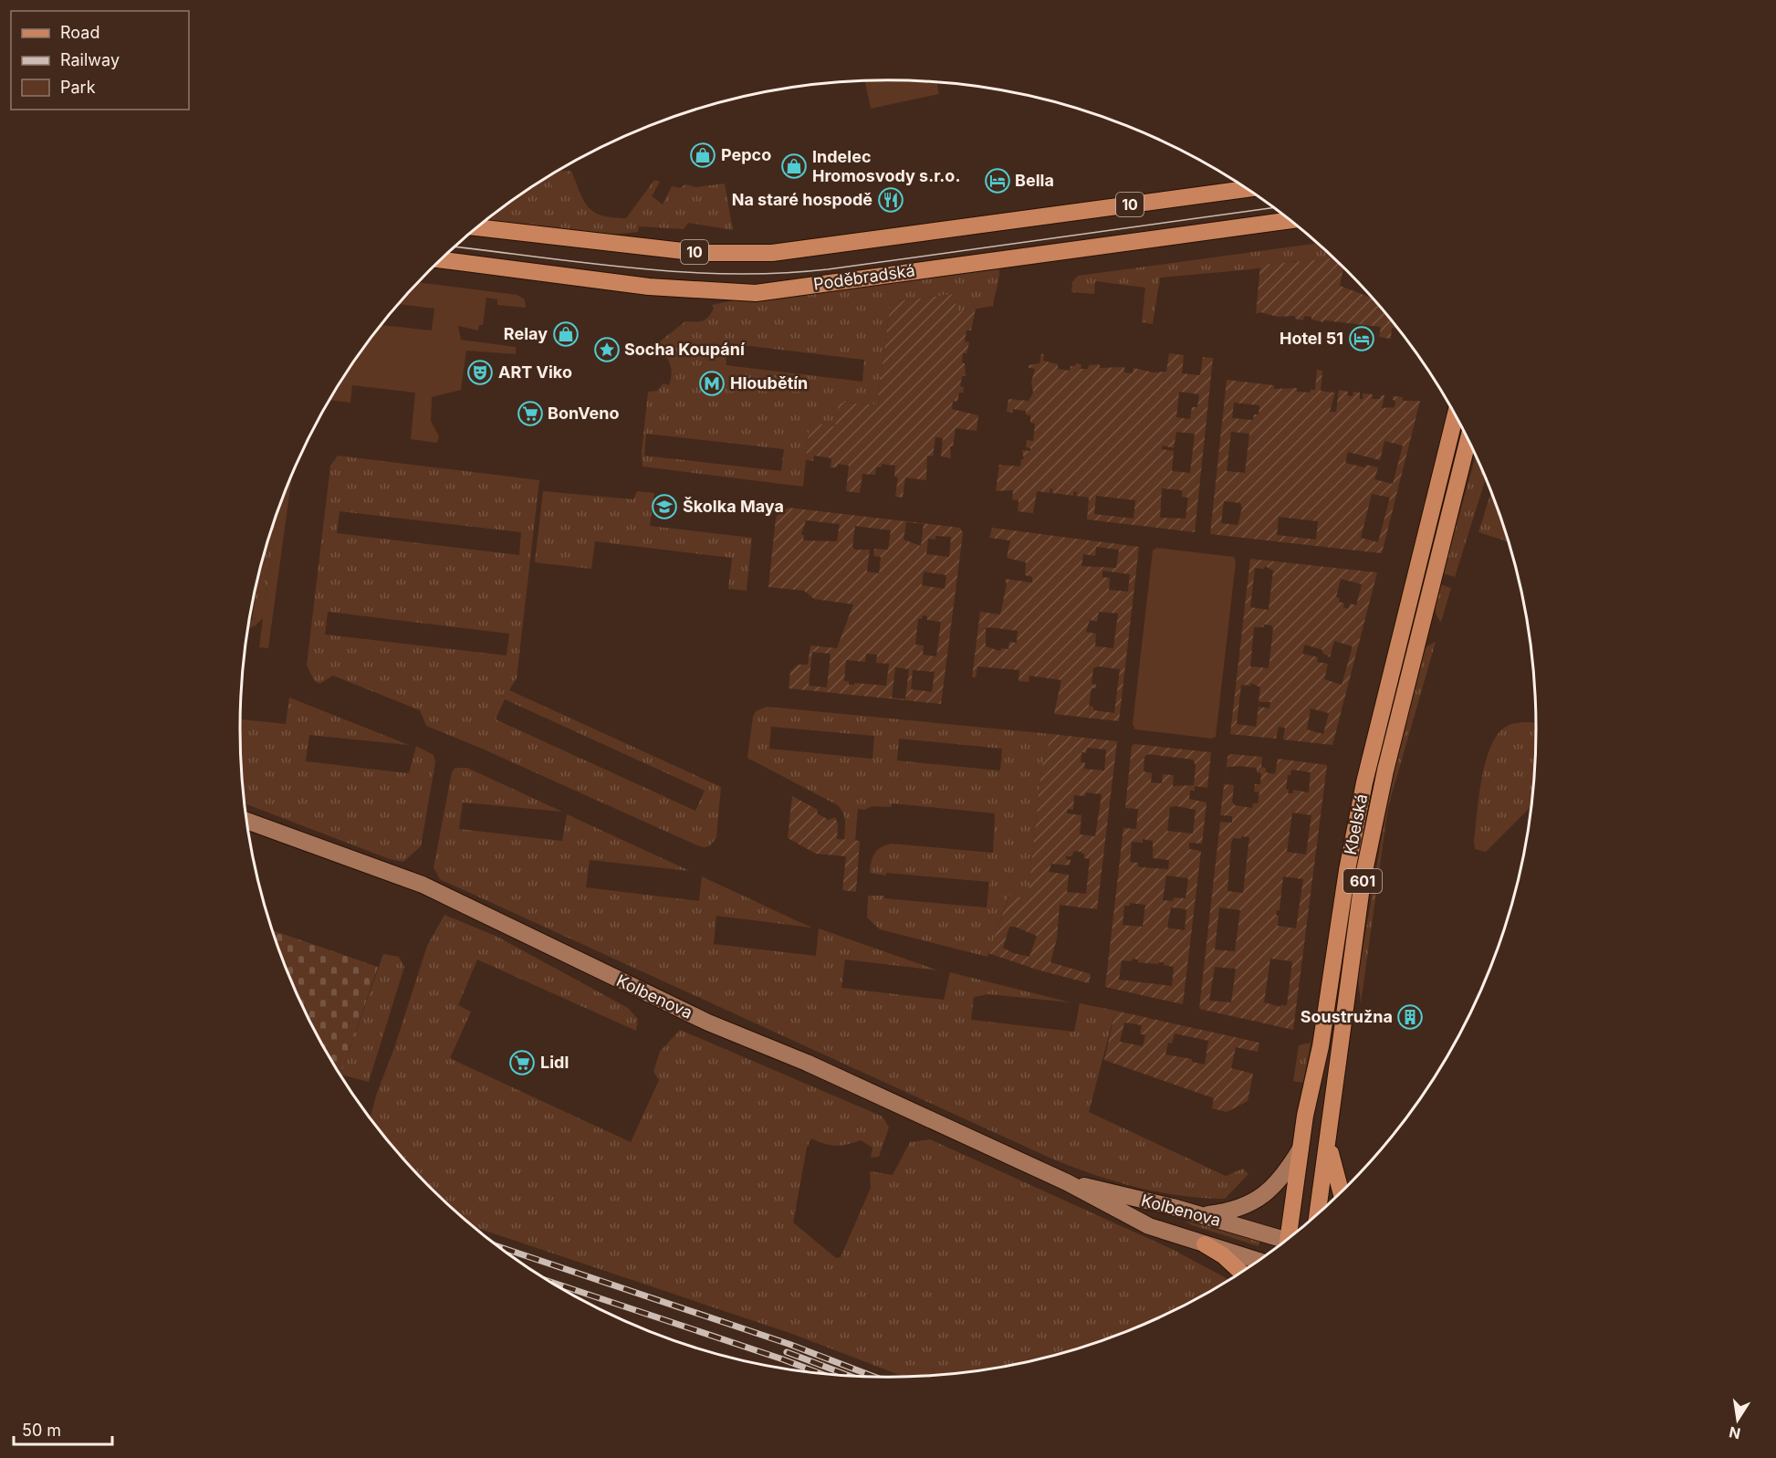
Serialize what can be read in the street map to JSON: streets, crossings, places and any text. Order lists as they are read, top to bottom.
{
  "streets": {
    "main road": [
      "10",
      "Poděbradská",
      "Kbelská",
      "601",
      "Kolbenova"
    ]
  },
  "places": {
    "shop": ["Pepco", "Indelec Hromosvody s.r.o.", "Relay"],
    "hotel": ["Bella", "Hotel 51"],
    "restaurant": ["Na staré hospodě"],
    "place": ["Socha Koupání"],
    "theatre": ["ART Viko"],
    "metro station": ["Hloubětín"],
    "supermarket": ["BonVeno", "Lidl"],
    "school or university": ["Školka Maya"],
    "building": ["Soustružna"]
  },
  "legend": ["Road", "Railway", "Park"],
  "scale_bar": "50 m",
  "north": "bottom"
}
